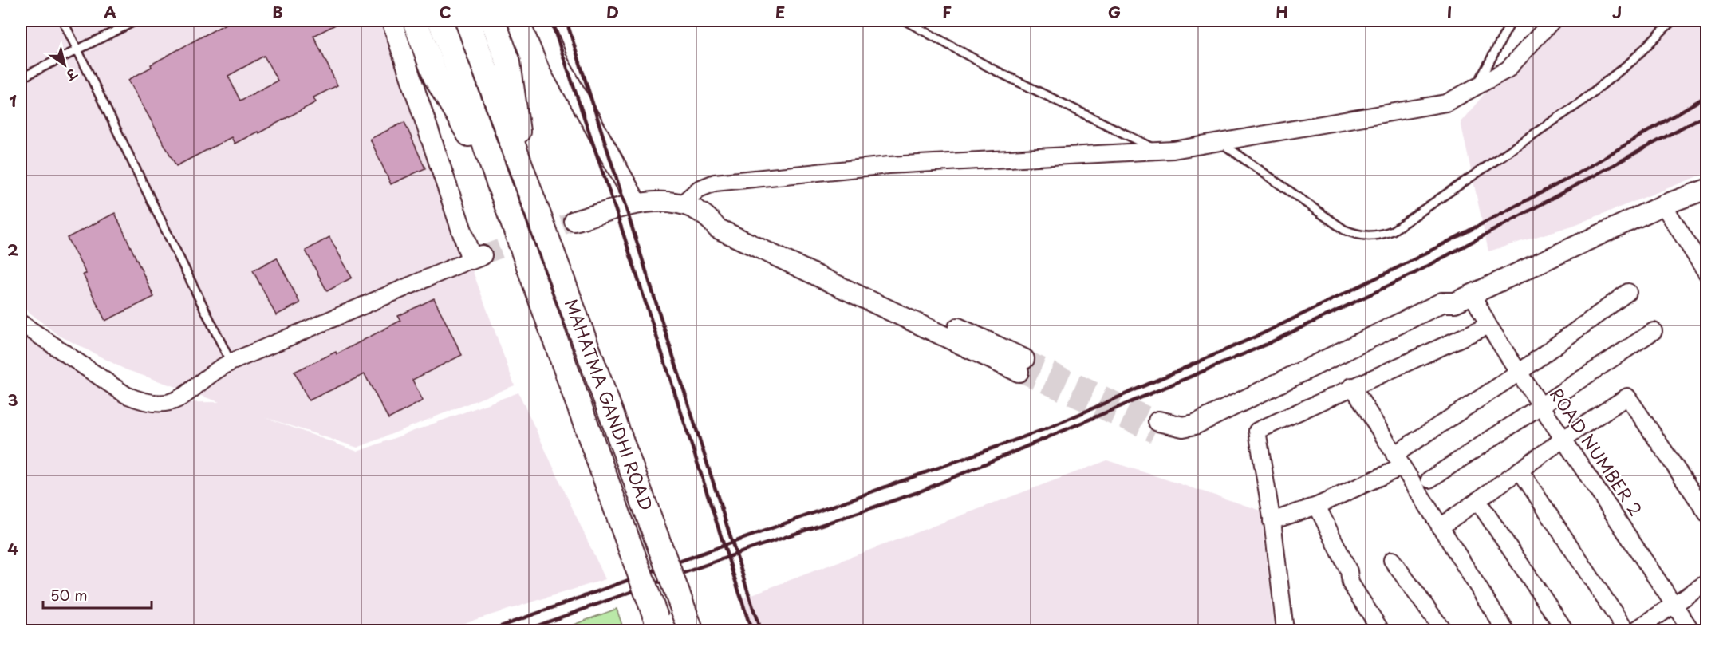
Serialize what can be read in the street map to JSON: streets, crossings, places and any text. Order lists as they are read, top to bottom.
{
  "streets": {
    "main road": ["MAHATMA GANDHI ROAD"],
    "street": ["ROAD NUMBER 2"]
  },
  "scale_bar": "50 m",
  "north": "bottom right",
  "grid": {
    "columns": [
      "A",
      "B",
      "C",
      "D",
      "E",
      "F",
      "G",
      "H",
      "I",
      "J"
    ],
    "rows": [
      "1",
      "2",
      "3",
      "4"
    ]
  }
}
